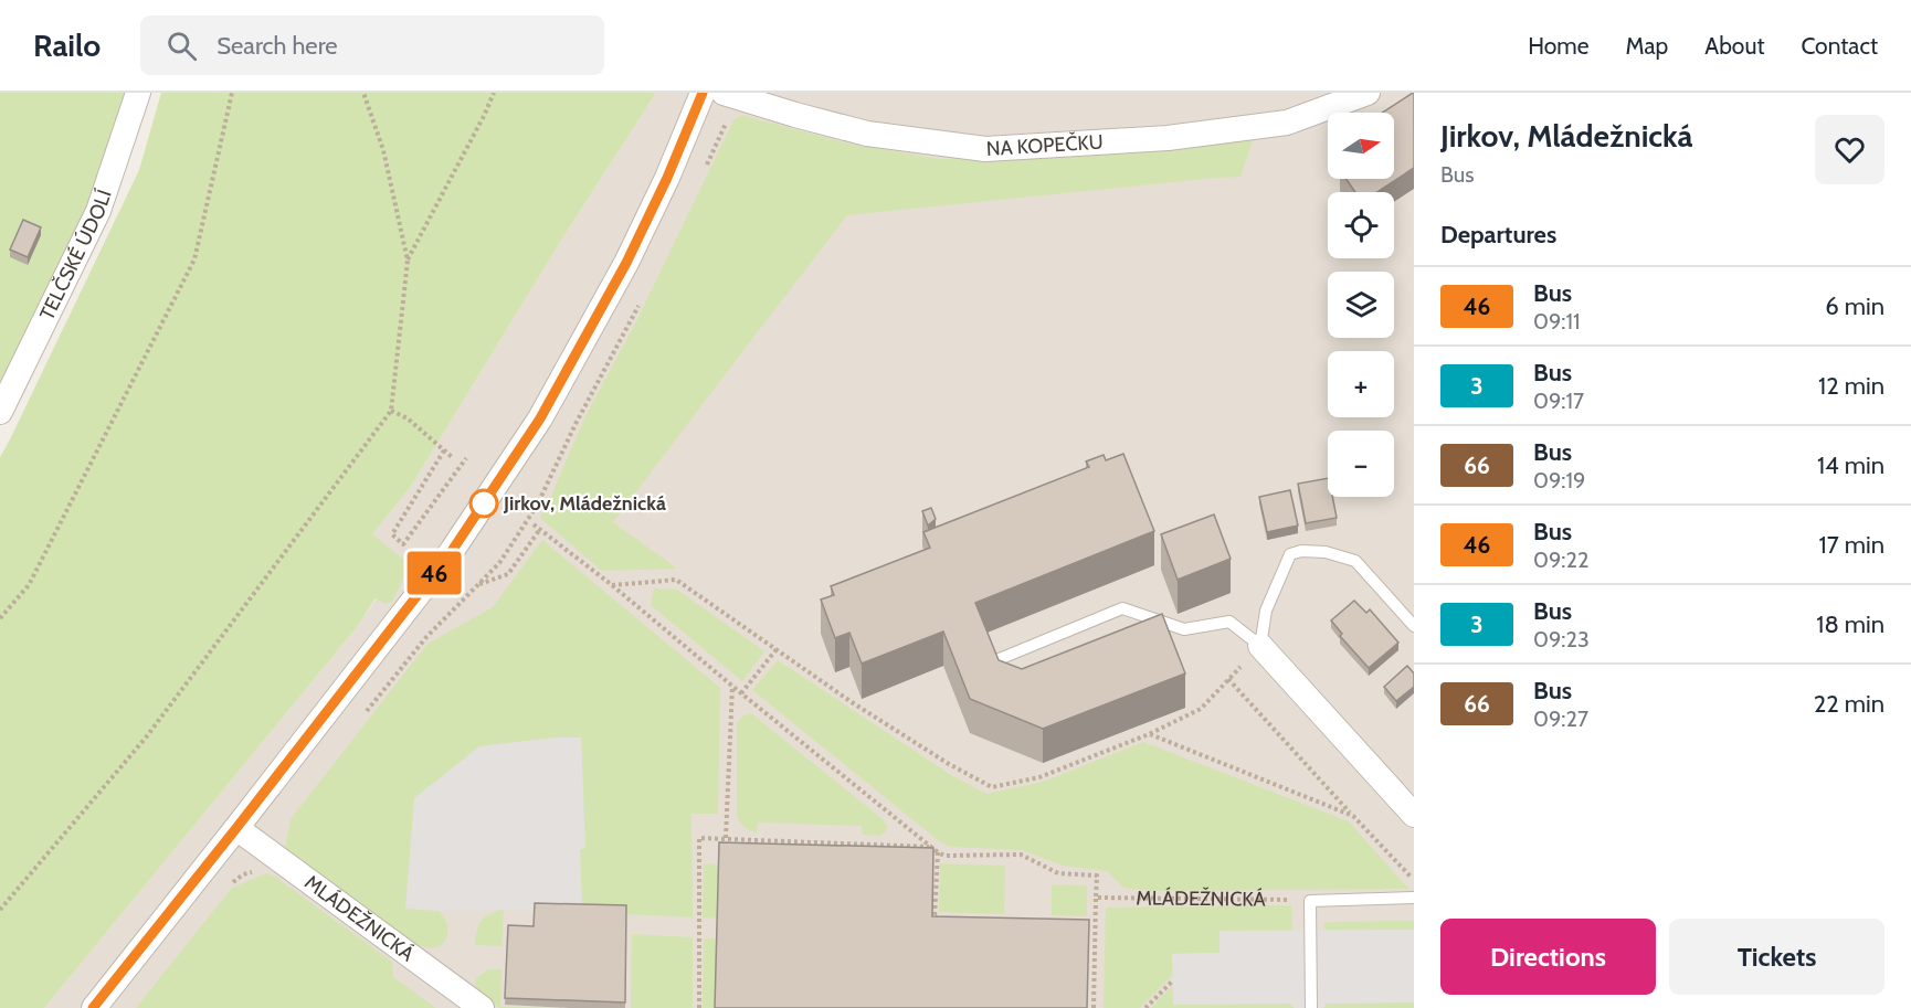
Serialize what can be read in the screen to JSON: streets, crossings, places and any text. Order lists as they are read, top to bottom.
{
  "streets": {
    "street": ["NA KOPEČKU", "TELČSKÉ ÚDOLÍ", "MLÁDEŽNICKÁ"]
  },
  "places": ["Jirkov, Mládežnická"],
  "lines": ["bus line 46"],
  "north": "right",
  "page": {
    "header": "Railo",
    "search": "Search here",
    "nav": [
      "Home",
      "Map",
      "About",
      "Contact"
    ],
    "on_map": "46",
    "heading": [
      ["Jirkov, Mládežnická", "Bus"],
      "Departures"
    ],
    "map_buttons": ["+", "−"],
    "list": [
      {
        "mark": "46",
        "name": "Bus",
        "note": "09:11",
        "value": "6 min"
      },
      {
        "mark": "3",
        "name": "Bus",
        "note": "09:17",
        "value": "12 min"
      },
      {
        "mark": "66",
        "name": "Bus",
        "note": "09:19",
        "value": "14 min"
      },
      {
        "mark": "46",
        "name": "Bus",
        "note": "09:22",
        "value": "17 min"
      },
      {
        "mark": "3",
        "name": "Bus",
        "note": "09:23",
        "value": "18 min"
      },
      {
        "mark": "66",
        "name": "Bus",
        "note": "09:27",
        "value": "22 min"
      }
    ],
    "buttons": ["Directions", "Tickets"]
  }
}
